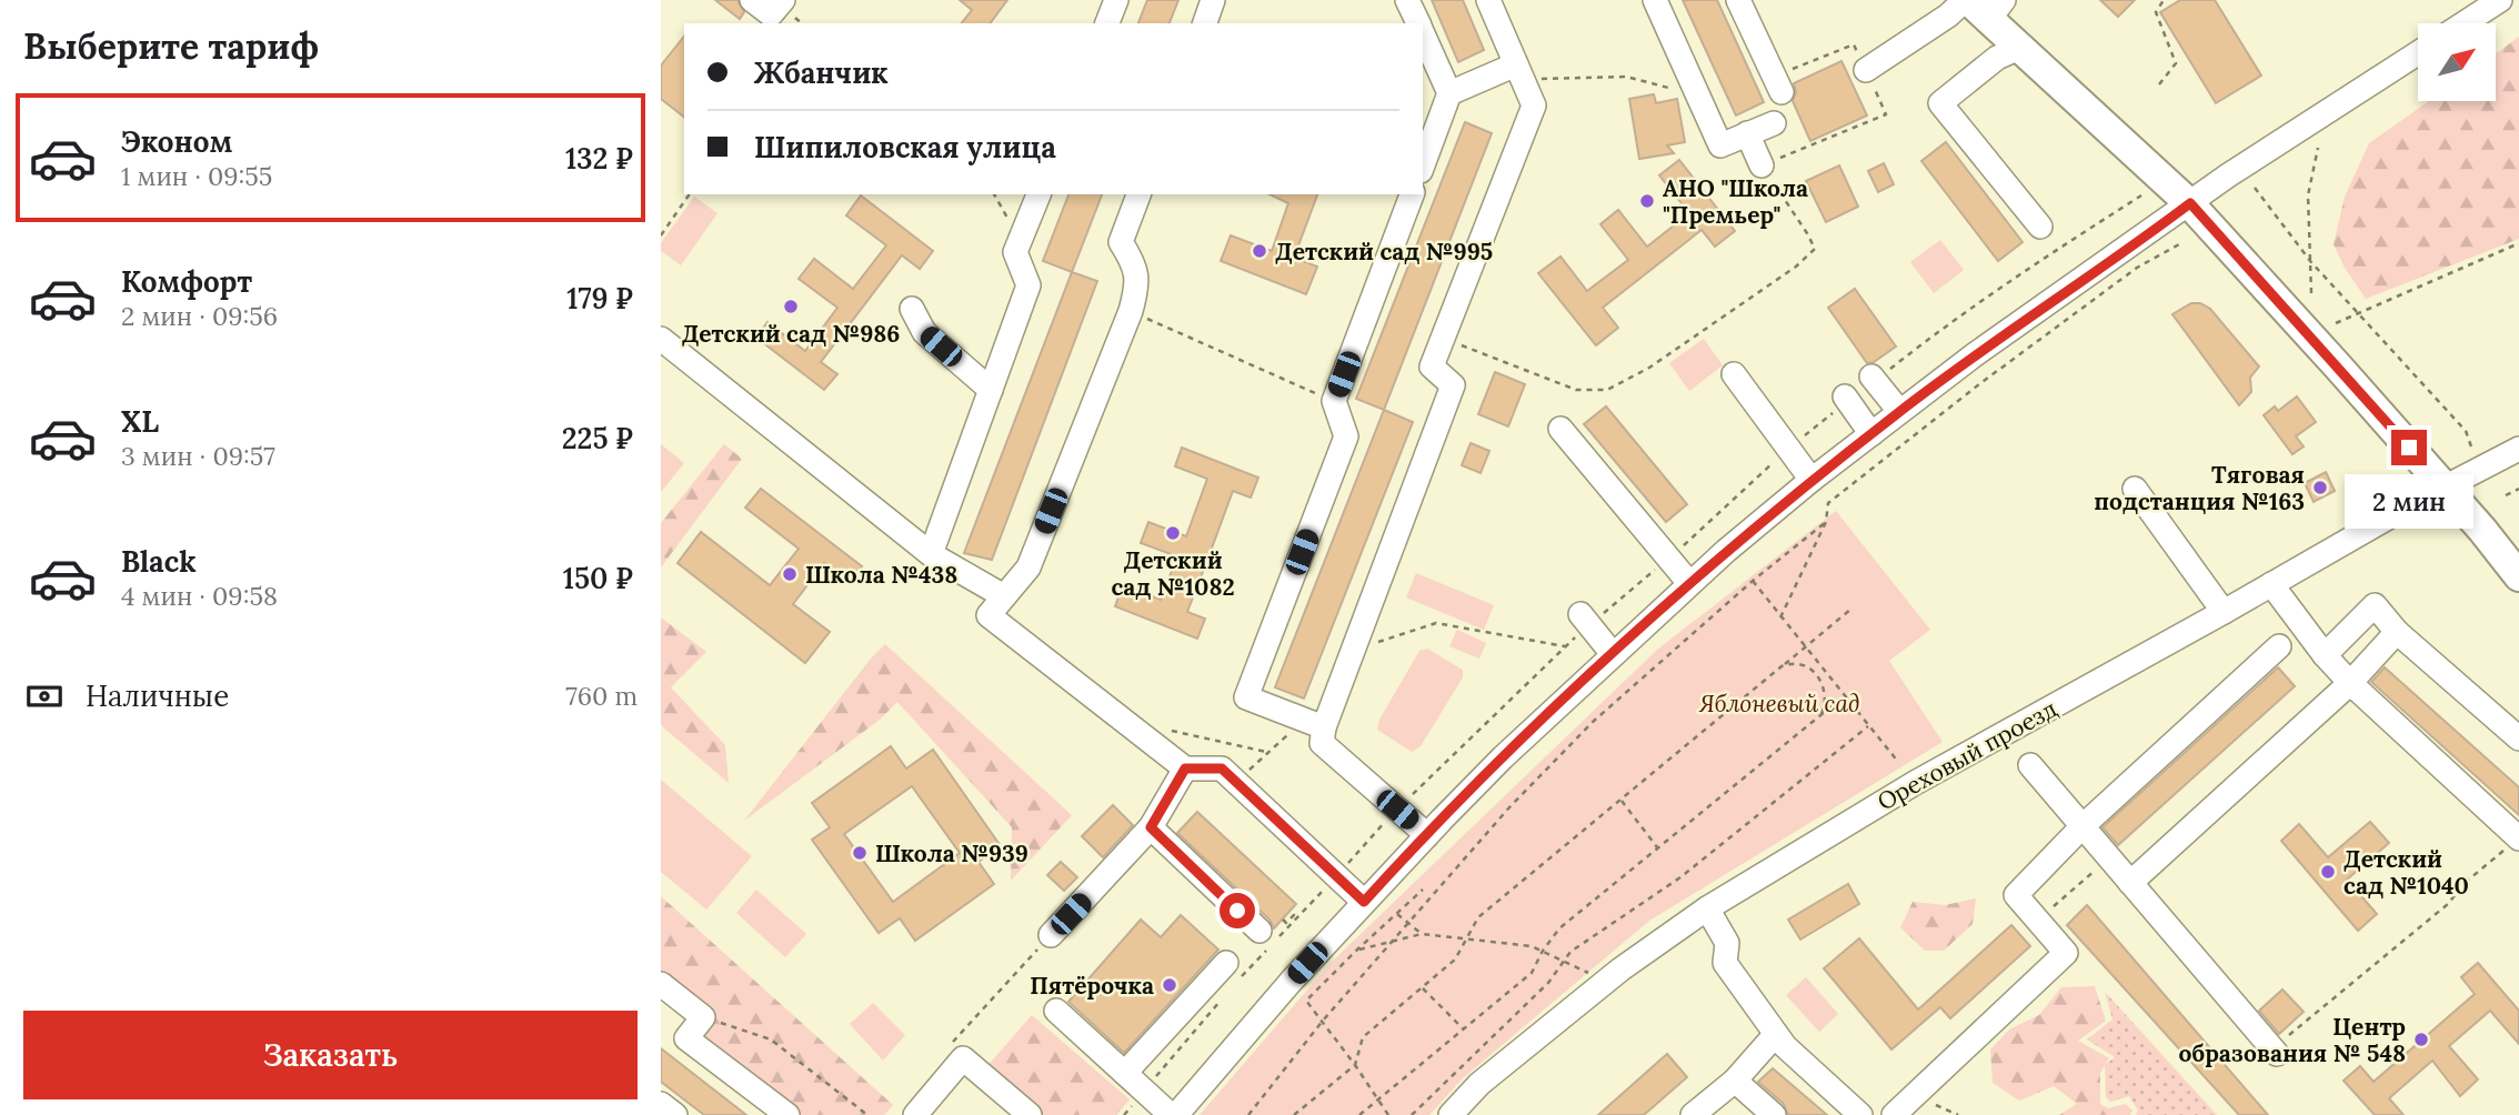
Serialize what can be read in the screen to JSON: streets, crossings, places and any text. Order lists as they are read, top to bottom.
{
  "streets": {
    "street": ["Ореховый проезд"]
  },
  "parks": ["Яблоневый сад"],
  "places": [
    "АНО \"Школа \"Премьер\"",
    "Детский сад №995",
    "Детский сад №986",
    "Тяговая подстанция №163",
    "Детский сад №1082",
    "Школа №438",
    "Школа №939",
    "Детский сад №1040",
    "Пятёрочка",
    "Центр образования № 548"
  ],
  "north": "top right",
  "page": {
    "heading": "Выберите тариф",
    "banner": ["Жбанчик", "Шипиловская улица"],
    "list": [
      {
        "name": "Эконом",
        "note": "1 мин · 09:55",
        "value": "132 ₽"
      },
      {
        "name": "Комфорт",
        "note": "2 мин · 09:56",
        "value": "179 ₽"
      },
      {
        "name": "XL",
        "note": "3 мин · 09:57",
        "value": "225 ₽"
      },
      {
        "name": "Black",
        "note": "4 мин · 09:58",
        "value": "150 ₽"
      }
    ],
    "bubble": "2 мин",
    "pay": ["Наличные", "760 m"],
    "buttons": "Заказать"
  }
}
